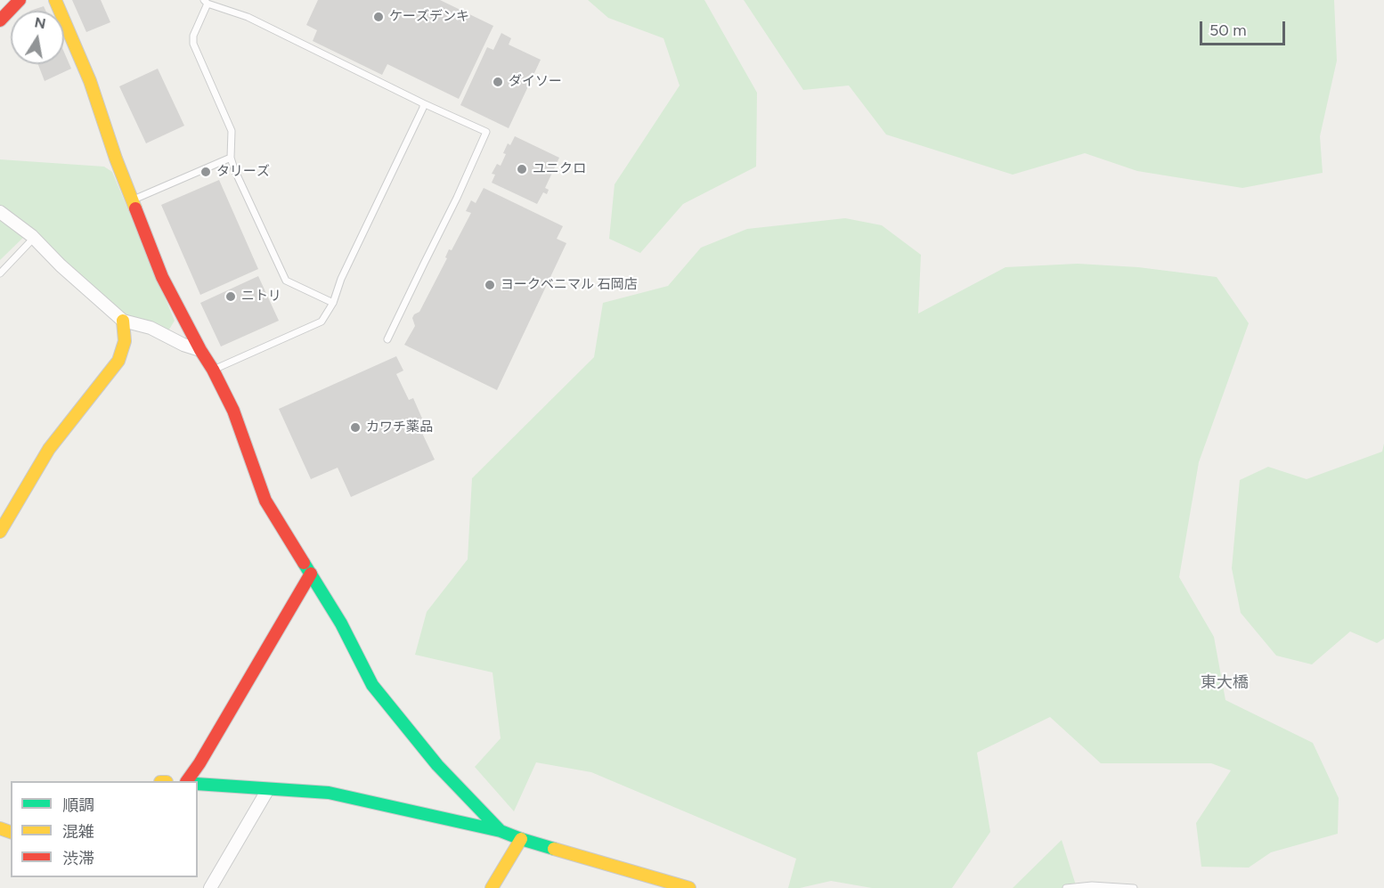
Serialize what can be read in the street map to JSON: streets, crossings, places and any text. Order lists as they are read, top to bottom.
{
  "districts": ["東大橋"],
  "places": [
    "ケーズデンキ",
    "ダイソー",
    "ユニクロ",
    "タリーズ",
    "ヨークベニマル 石岡店",
    "ニトリ",
    "カワチ薬品"
  ],
  "legend": ["順調", "混雑", "渋滞"],
  "scale_bar": "50 m",
  "north": "top"
}
